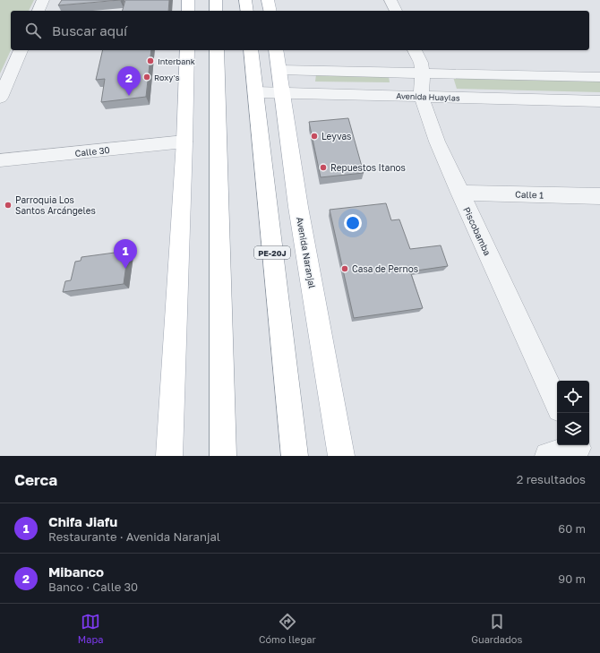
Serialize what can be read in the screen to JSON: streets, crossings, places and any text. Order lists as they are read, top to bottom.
{
  "streets": {
    "main road": ["PE-20J", "Avenida Naranjal"],
    "street": [
      "Avenida Huaylas",
      "Calle 30",
      "Calle 1",
      "Piscobamba"
    ]
  },
  "crossings": [
    ["Avenida Huaylas", "Piscobamba"],
    ["Avenida Huaylas", "PE-20J"],
    ["Avenida Huaylas", "Avenida Naranjal"],
    ["Calle 1", "Piscobamba"]
  ],
  "places": [
    "Interbank",
    "Roxy's",
    "Leyvas",
    "Repuestos Itanos",
    "Parroquia Los Santos Arcángeles",
    "Casa de Pernos"
  ],
  "page": {
    "search": "Buscar aquí",
    "pins": ["2", "1"],
    "heading": ["Cerca", "2 resultados"],
    "list": [
      {
        "mark": "1",
        "name": "Chifa Jiafu",
        "note": "Restaurante · Avenida Naranjal",
        "value": "60 m"
      },
      {
        "mark": "2",
        "name": "Mibanco",
        "note": "Banco · Calle 30",
        "value": "90 m"
      }
    ],
    "nav": ["Mapa", "Cómo llegar", "Guardados"]
  }
}
